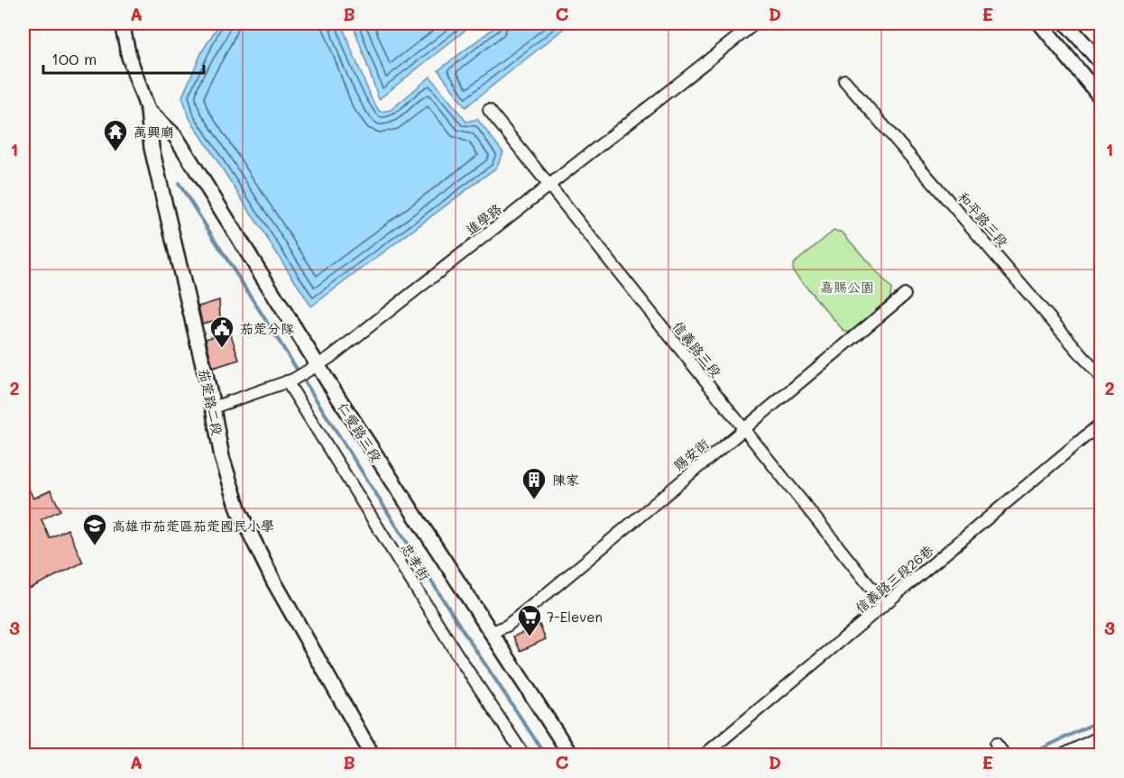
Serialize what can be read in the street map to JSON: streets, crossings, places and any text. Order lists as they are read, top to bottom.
{
  "streets": {
    "street": [
      "進學路",
      "和平路三段",
      "信義路三段",
      "茄萣路二段",
      "仁愛路三段",
      "賜安街",
      "忠孝街",
      "信義路三段26巷"
    ]
  },
  "crossings": [
    ["進學路", "信義路三段"],
    ["進學路", "茄萣路二段"],
    ["進學路", "仁愛路三段"],
    ["進學路", "忠孝街"],
    ["信義路三段", "賜安街"],
    ["信義路三段", "信義路三段26巷"],
    ["茄萣路二段", "仁愛路三段"],
    ["仁愛路三段", "賜安街"]
  ],
  "parks": ["嘉賜公園"],
  "places": {
    "temple": ["萬興廟"],
    "public building": ["茄萣分隊"],
    "building": ["陳家"],
    "school or university": ["高雄市茄萣區茄萣國民小學"],
    "supermarket": ["7-Eleven"]
  },
  "scale_bar": "100 m",
  "grid": {
    "columns": [
      "A",
      "B",
      "C",
      "D",
      "E"
    ],
    "rows": ["1", "2", "3"]
  }
}
